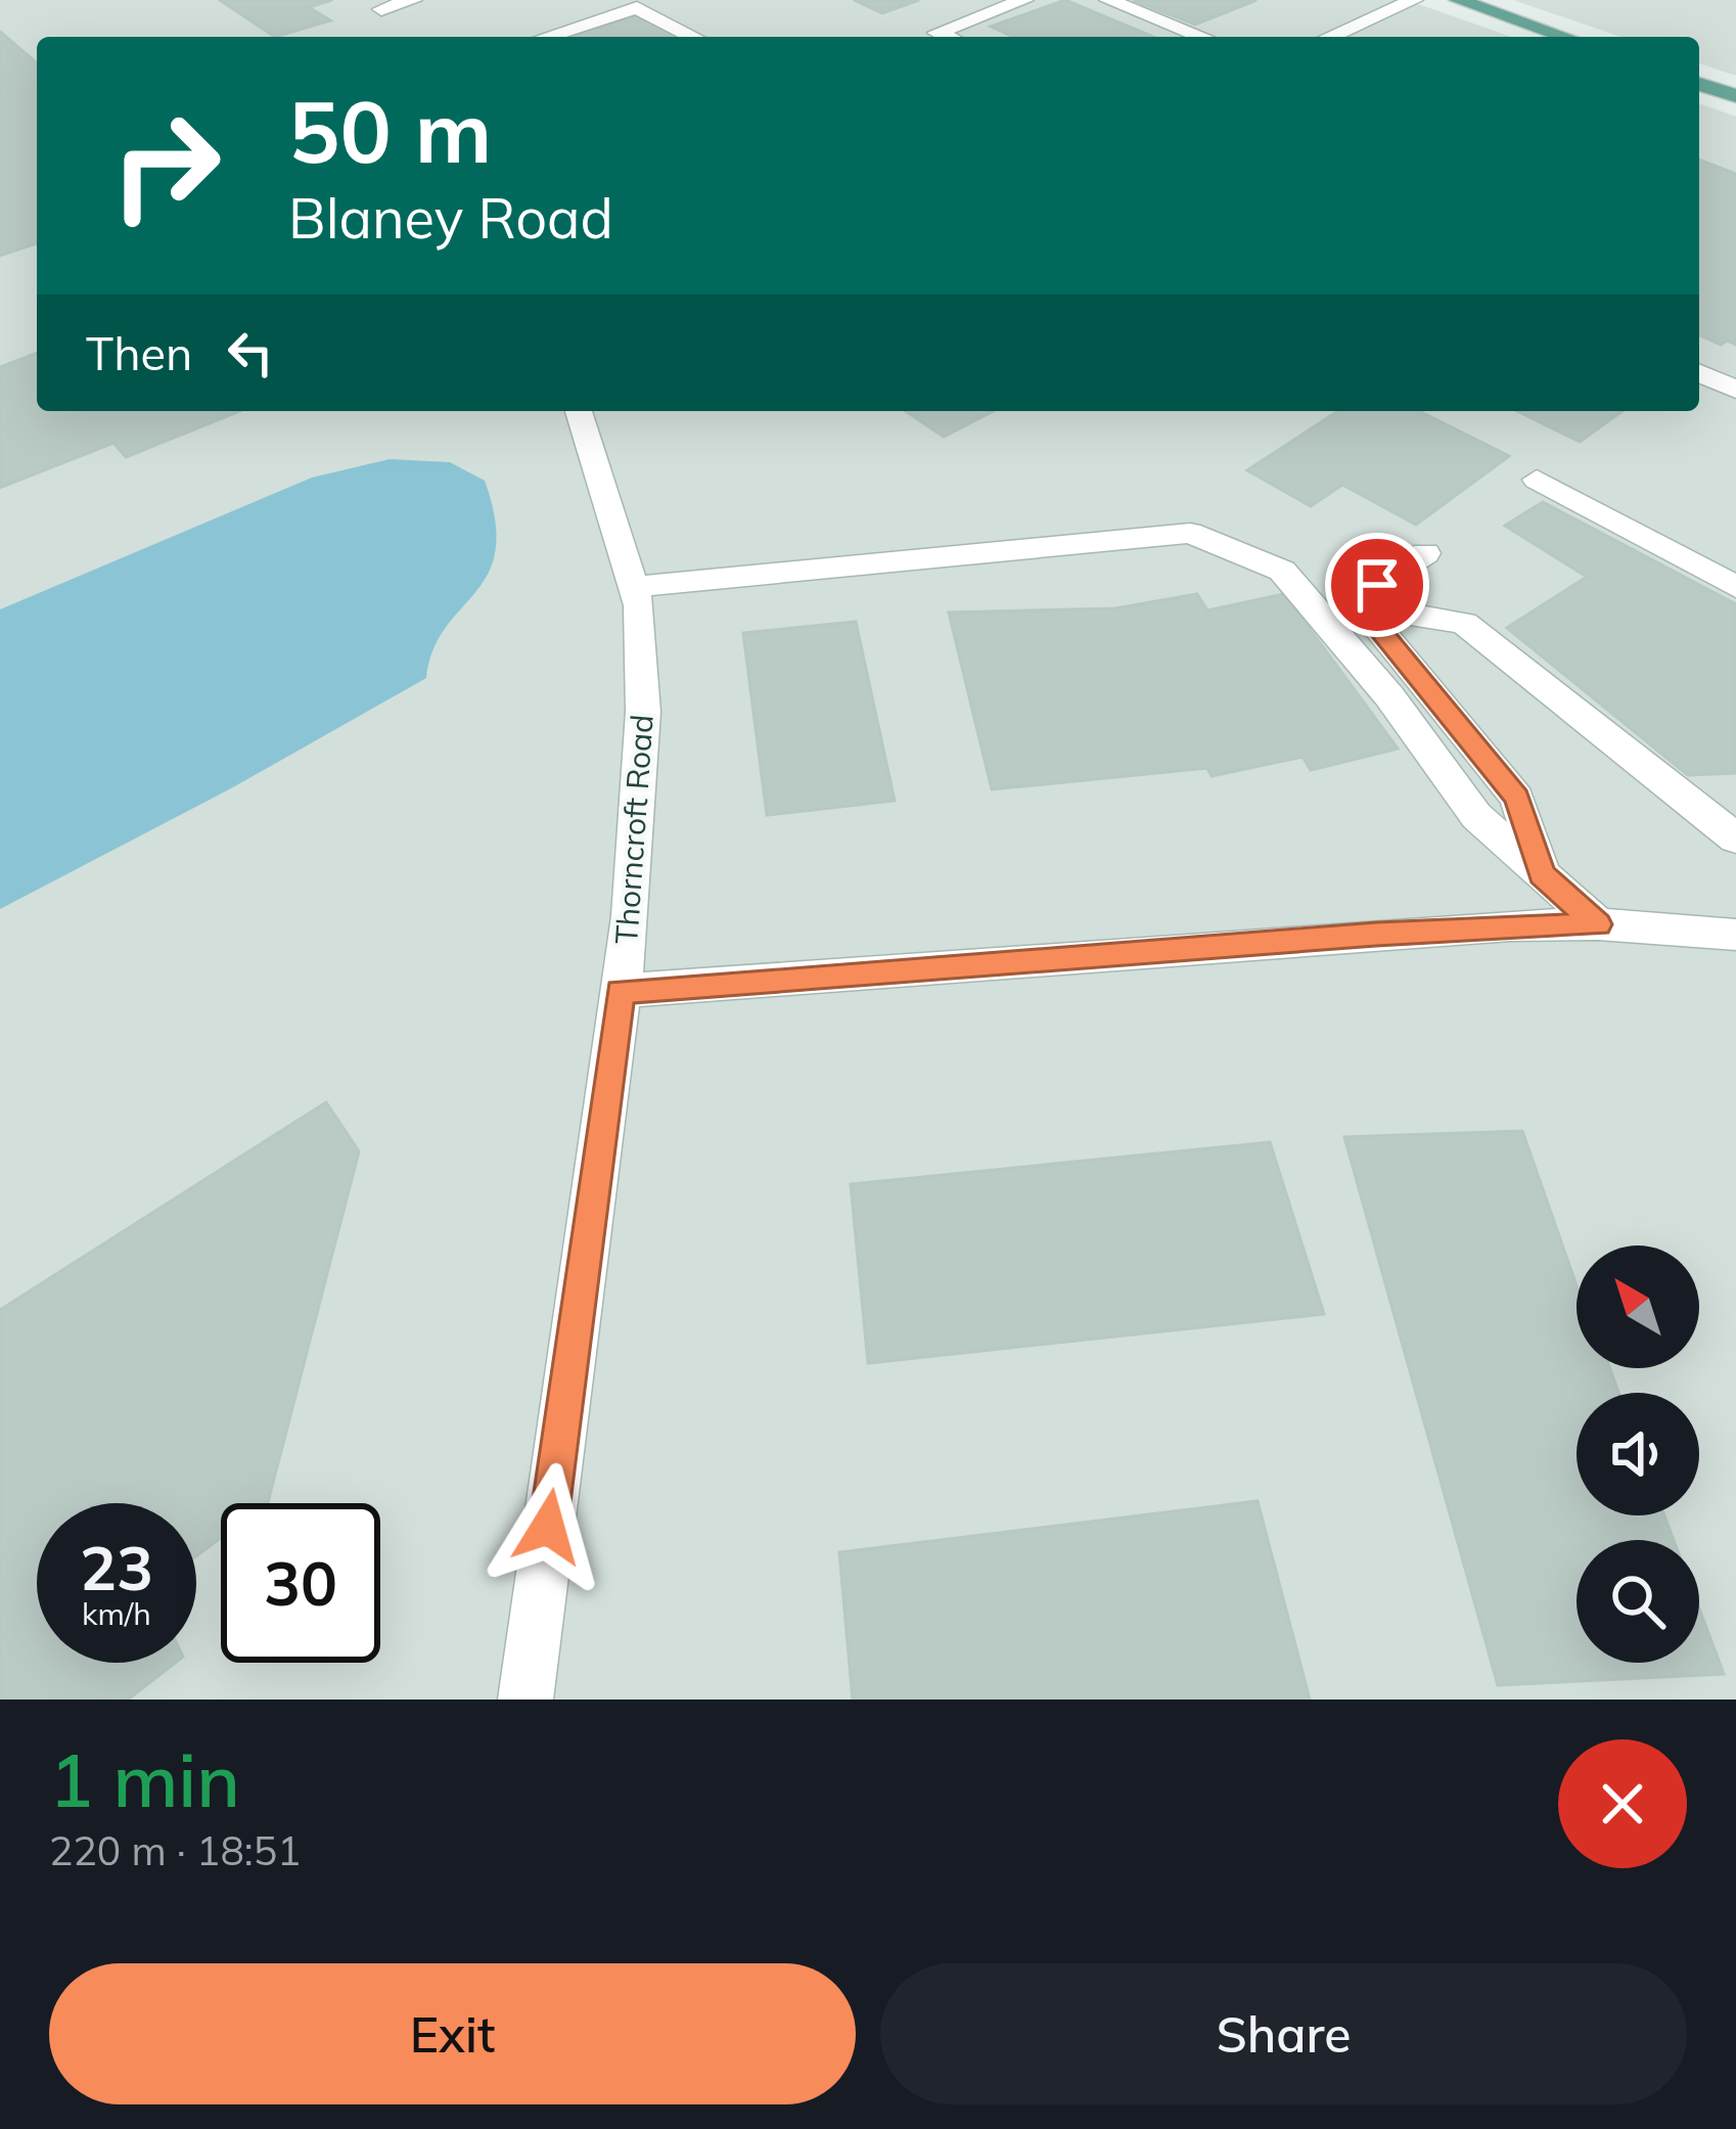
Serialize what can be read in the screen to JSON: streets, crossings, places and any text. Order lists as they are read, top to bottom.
{
  "streets": {
    "street": ["Thorncroft Road"]
  },
  "north": "top left",
  "page": {
    "turn": ["50 m", "Blaney Road"],
    "then": "Then",
    "speed": "23 km/h",
    "limit": "30",
    "heading": ["1 min", "220 m · 18:51"],
    "buttons": ["Exit", "Share"]
  }
}
